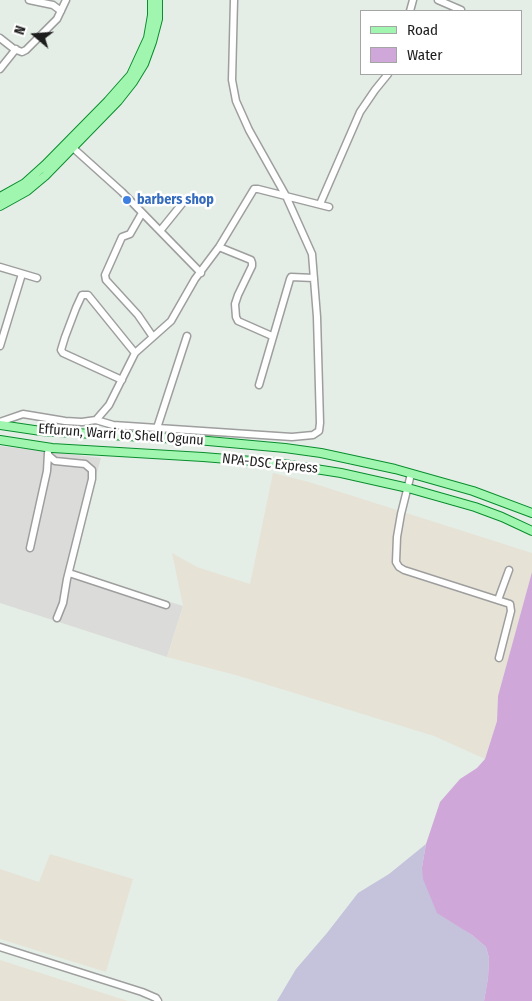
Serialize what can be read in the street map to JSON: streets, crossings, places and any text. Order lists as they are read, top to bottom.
{
  "streets": {
    "main road": ["Effurun, Warri to Shell Ogunu", "NPA-DSC Express"]
  },
  "places": ["barbers shop"],
  "legend": ["Road", "Water"],
  "north": "left"
}
